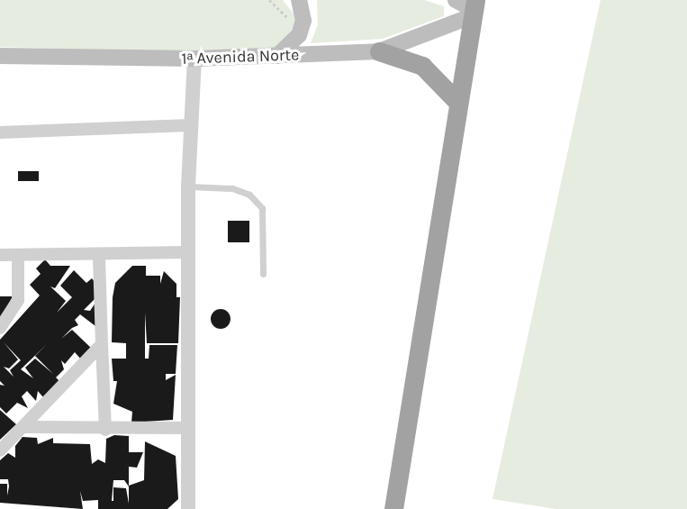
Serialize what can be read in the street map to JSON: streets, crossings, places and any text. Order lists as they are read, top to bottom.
{
  "streets": {
    "main road": ["1ᵃ Avenida Norte"]
  }
}
